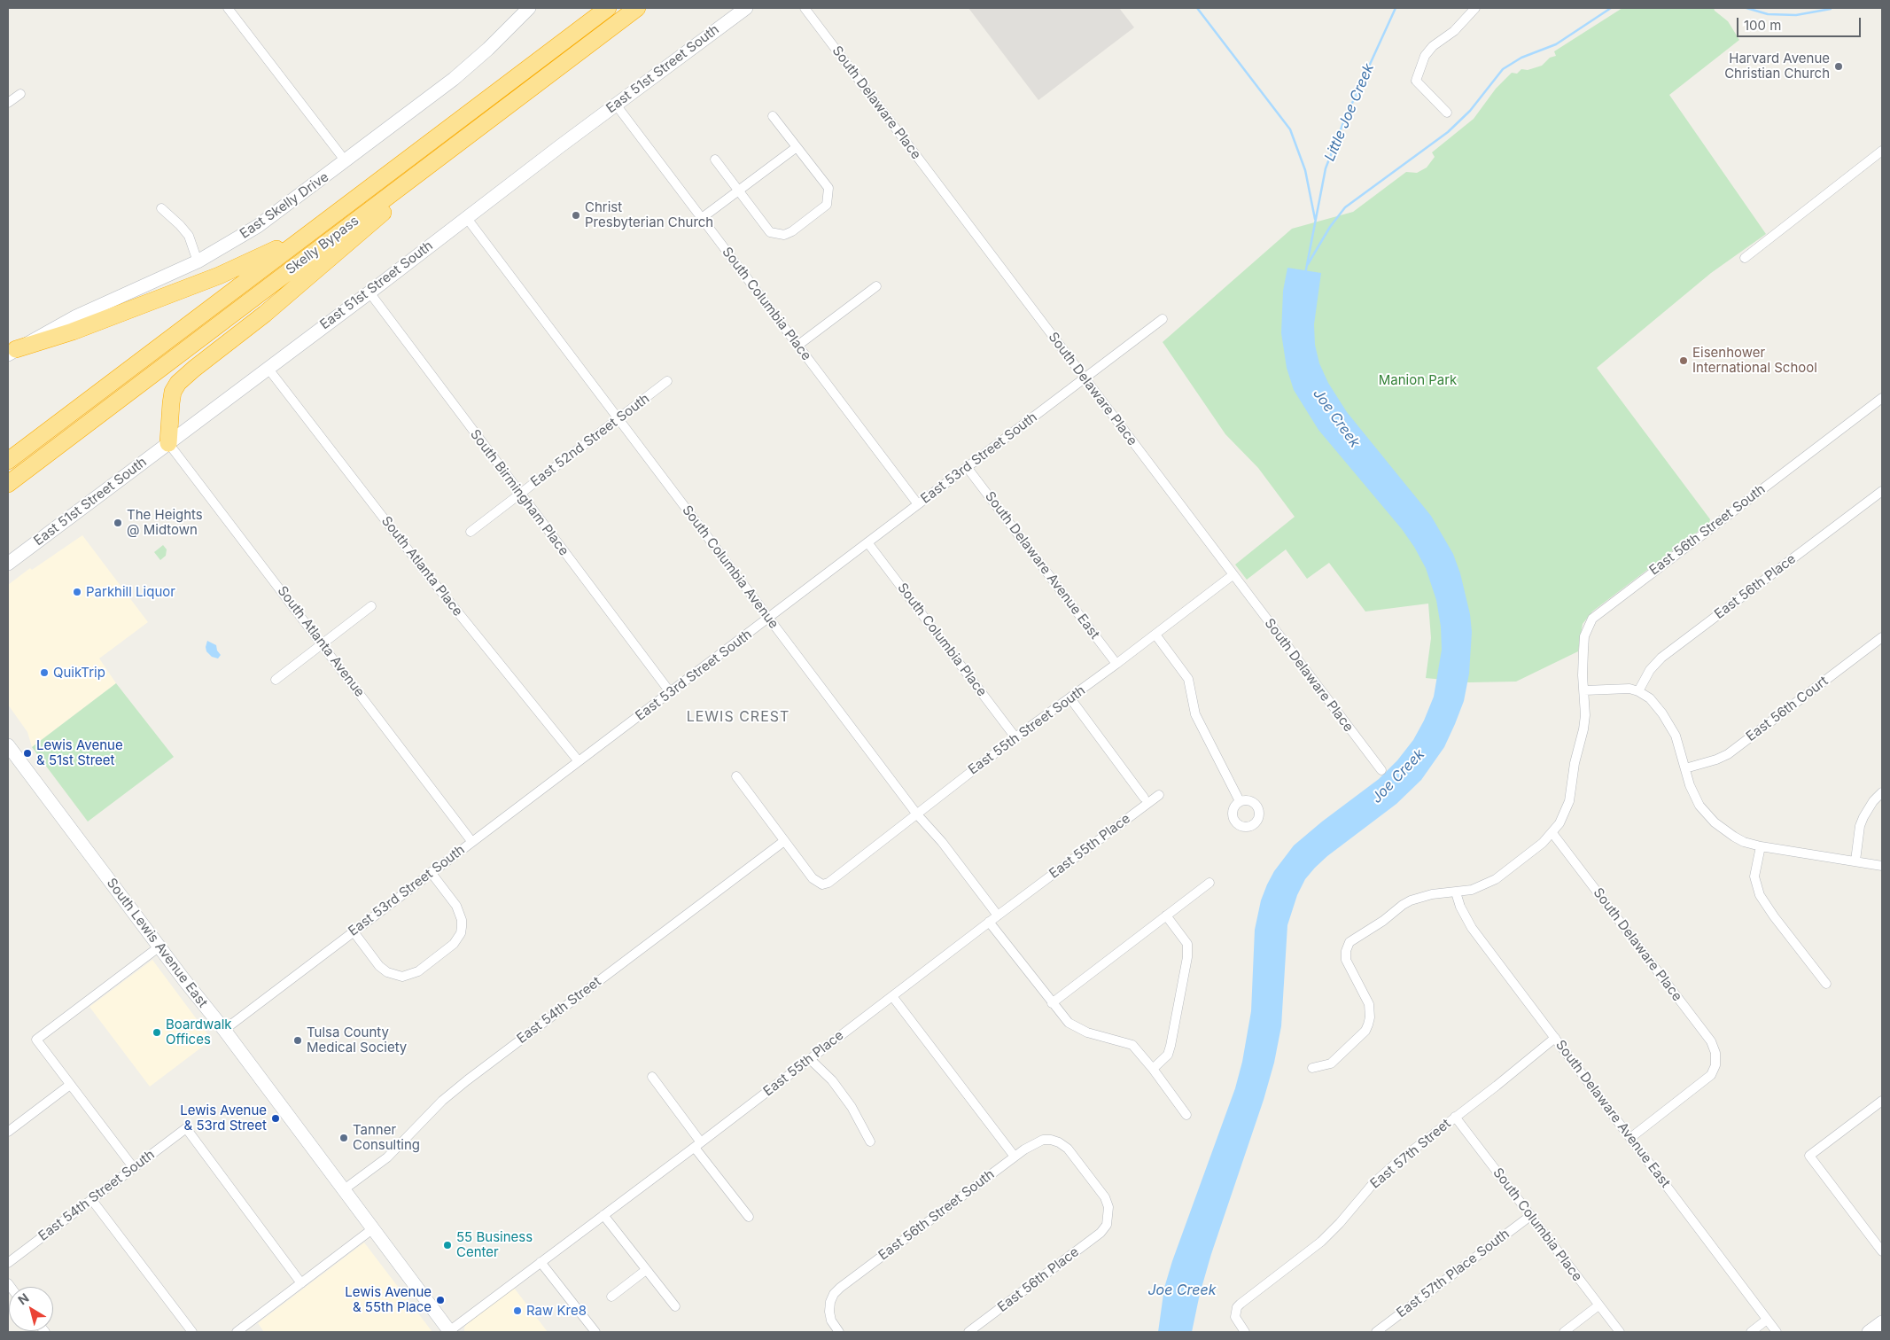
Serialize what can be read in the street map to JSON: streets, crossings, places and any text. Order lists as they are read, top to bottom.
{
  "streets": {
    "highway": ["Skelly Bypass"],
    "main road": ["East 51st Street South", "East Skelly Drive", "South Lewis Avenue East"],
    "street": [
      "South Delaware Place",
      "South Columbia Place",
      "East 52nd Street South",
      "East 53rd Street South",
      "South Birmingham Place",
      "East 56th Street South",
      "South Delaware Avenue East",
      "South Atlanta Place",
      "South Columbia Avenue",
      "East 56th Place",
      "South Atlanta Avenue",
      "East 56th Court",
      "East 55th Street South",
      "East 55th Place",
      "East 54th Street",
      "East 57th Street",
      "East 54th Street South",
      "East 57th Place South"
    ]
  },
  "crossings": [
    ["East 51st Street South", "South Columbia Place"],
    ["East 51st Street South", "South Birmingham Place"],
    ["East 51st Street South", "South Atlanta Place"],
    ["East 51st Street South", "South Columbia Avenue"],
    ["East 51st Street South", "South Atlanta Avenue"],
    ["South Delaware Place", "East 53rd Street South"],
    ["South Delaware Place", "South Delaware Avenue East"],
    ["South Delaware Place", "East 55th Street South"],
    ["South Columbia Place", "East 53rd Street South"],
    ["South Columbia Place", "East 55th Street South"],
    ["South Columbia Place", "East 57th Street"],
    ["South Columbia Place", "East 57th Place South"],
    ["East 52nd Street South", "South Birmingham Place"],
    ["East 52nd Street South", "South Columbia Avenue"],
    ["East 53rd Street South", "South Birmingham Place"],
    ["East 53rd Street South", "South Delaware Avenue East"],
    ["East 53rd Street South", "South Atlanta Place"],
    ["East 53rd Street South", "South Columbia Avenue"],
    ["East 53rd Street South", "South Atlanta Avenue"],
    ["East 53rd Street South", "South Lewis Avenue East"],
    ["East 56th Street South", "East 56th Place"],
    ["South Delaware Avenue East", "East 55th Street South"],
    ["South Delaware Avenue East", "East 57th Street"],
    ["South Columbia Avenue", "East 55th Street South"],
    ["South Columbia Avenue", "East 55th Place"],
    ["East 55th Street South", "East 54th Street"],
    ["East 55th Place", "South Lewis Avenue East"],
    ["South Lewis Avenue East", "East 54th Street"]
  ],
  "districts": ["LEWIS CREST"],
  "water": ["Little Joe Creek", "Joe Creek"],
  "parks": ["Manion Park"],
  "places": [
    "Harvard Avenue Christian Church",
    "Christ Presbyterian Church",
    "Eisenhower International School",
    "The Heights @ Midtown",
    "Parkhill Liquor",
    "QuikTrip",
    "Lewis Avenue & 51st Street",
    "Boardwalk Offices",
    "Tulsa County Medical Society",
    "Lewis Avenue & 53rd Street",
    "Tanner Consulting",
    "55 Business Center",
    "Lewis Avenue & 55th Place",
    "Raw Kre8"
  ],
  "scale_bar": "100 m",
  "north": "top left"
}
